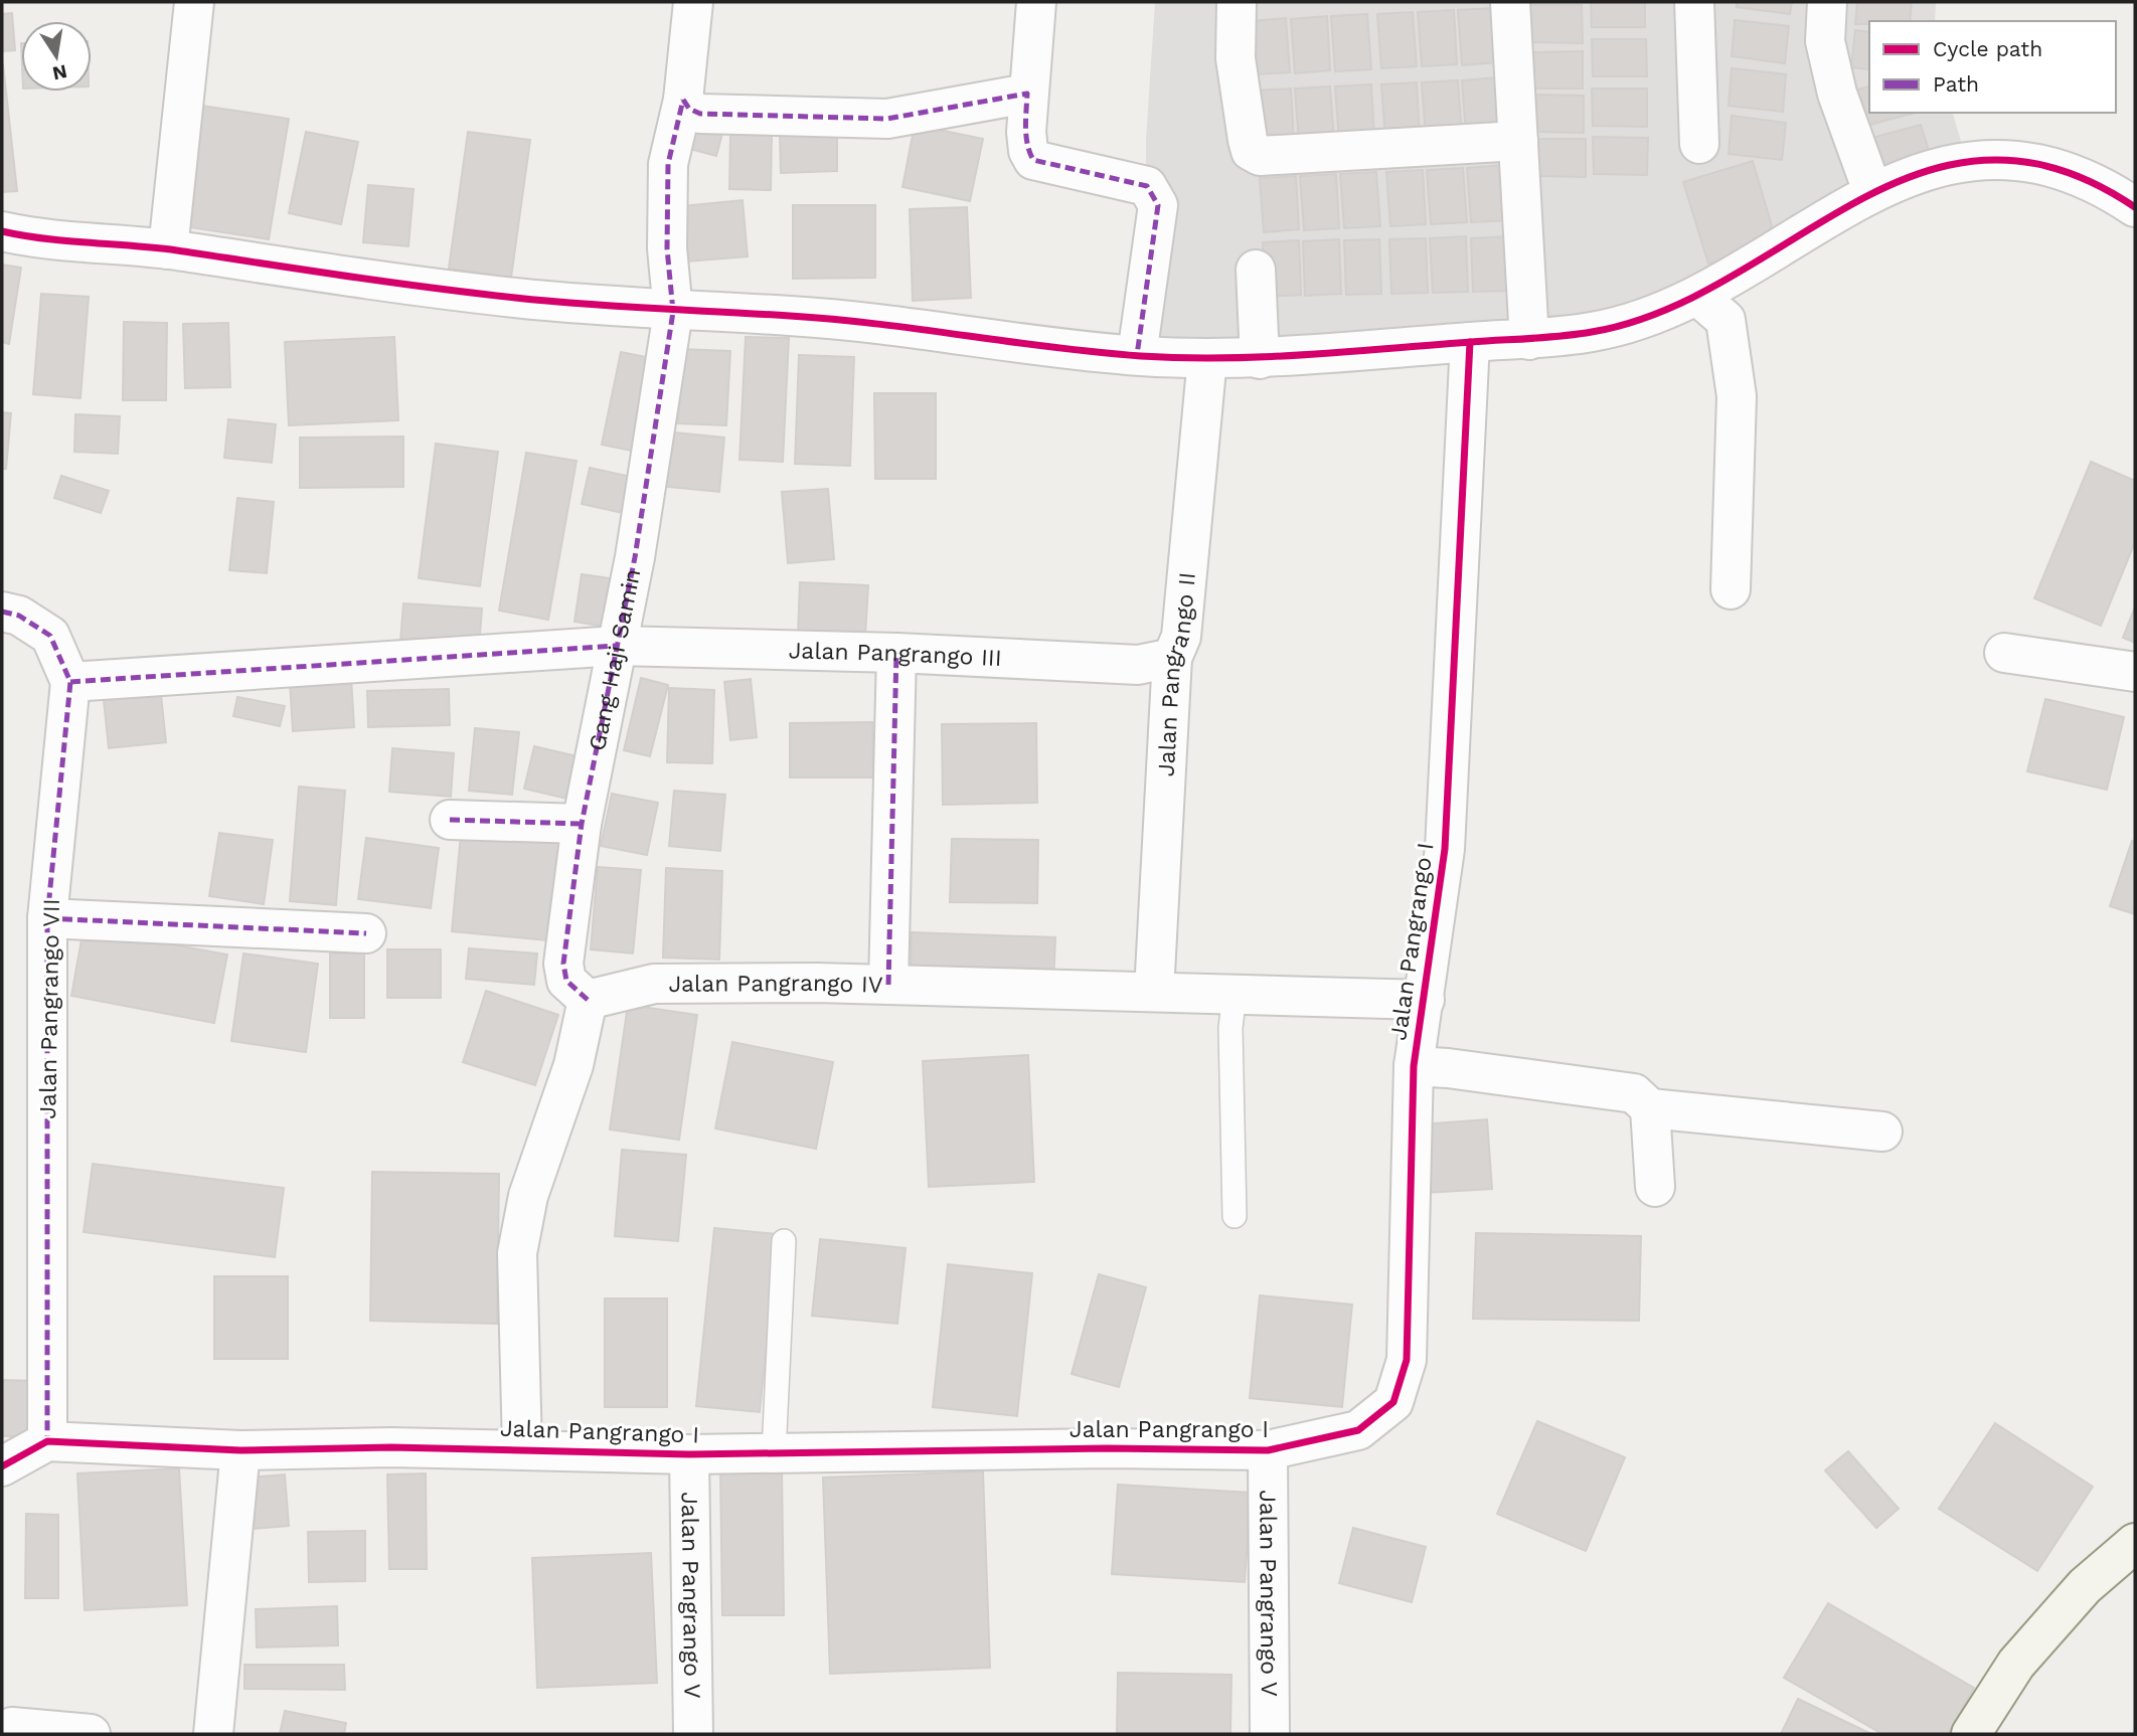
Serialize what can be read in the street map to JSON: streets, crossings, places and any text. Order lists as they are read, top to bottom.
{
  "streets": {
    "street": [
      "Jalan Pangrango III",
      "Gang Haji Samin",
      "Jalan Pangrango II",
      "Jalan Pangrango I",
      "Jalan Pangrango IV",
      "Jalan Pangrango VII",
      "Jalan Pangrango V"
    ]
  },
  "crossings": [
    ["Jalan Pangrango III", "Gang Haji Samin"],
    ["Jalan Pangrango III", "Jalan Pangrango II"],
    ["Jalan Pangrango III", "Jalan Pangrango VII"],
    ["Gang Haji Samin", "Jalan Pangrango IV"],
    ["Jalan Pangrango II", "Jalan Pangrango IV"],
    ["Jalan Pangrango I", "Jalan Pangrango IV"],
    ["Jalan Pangrango I", "Jalan Pangrango VII"],
    ["Jalan Pangrango I", "Jalan Pangrango V"]
  ],
  "legend": ["Cycle path", "Path"],
  "north": "bottom"
}
